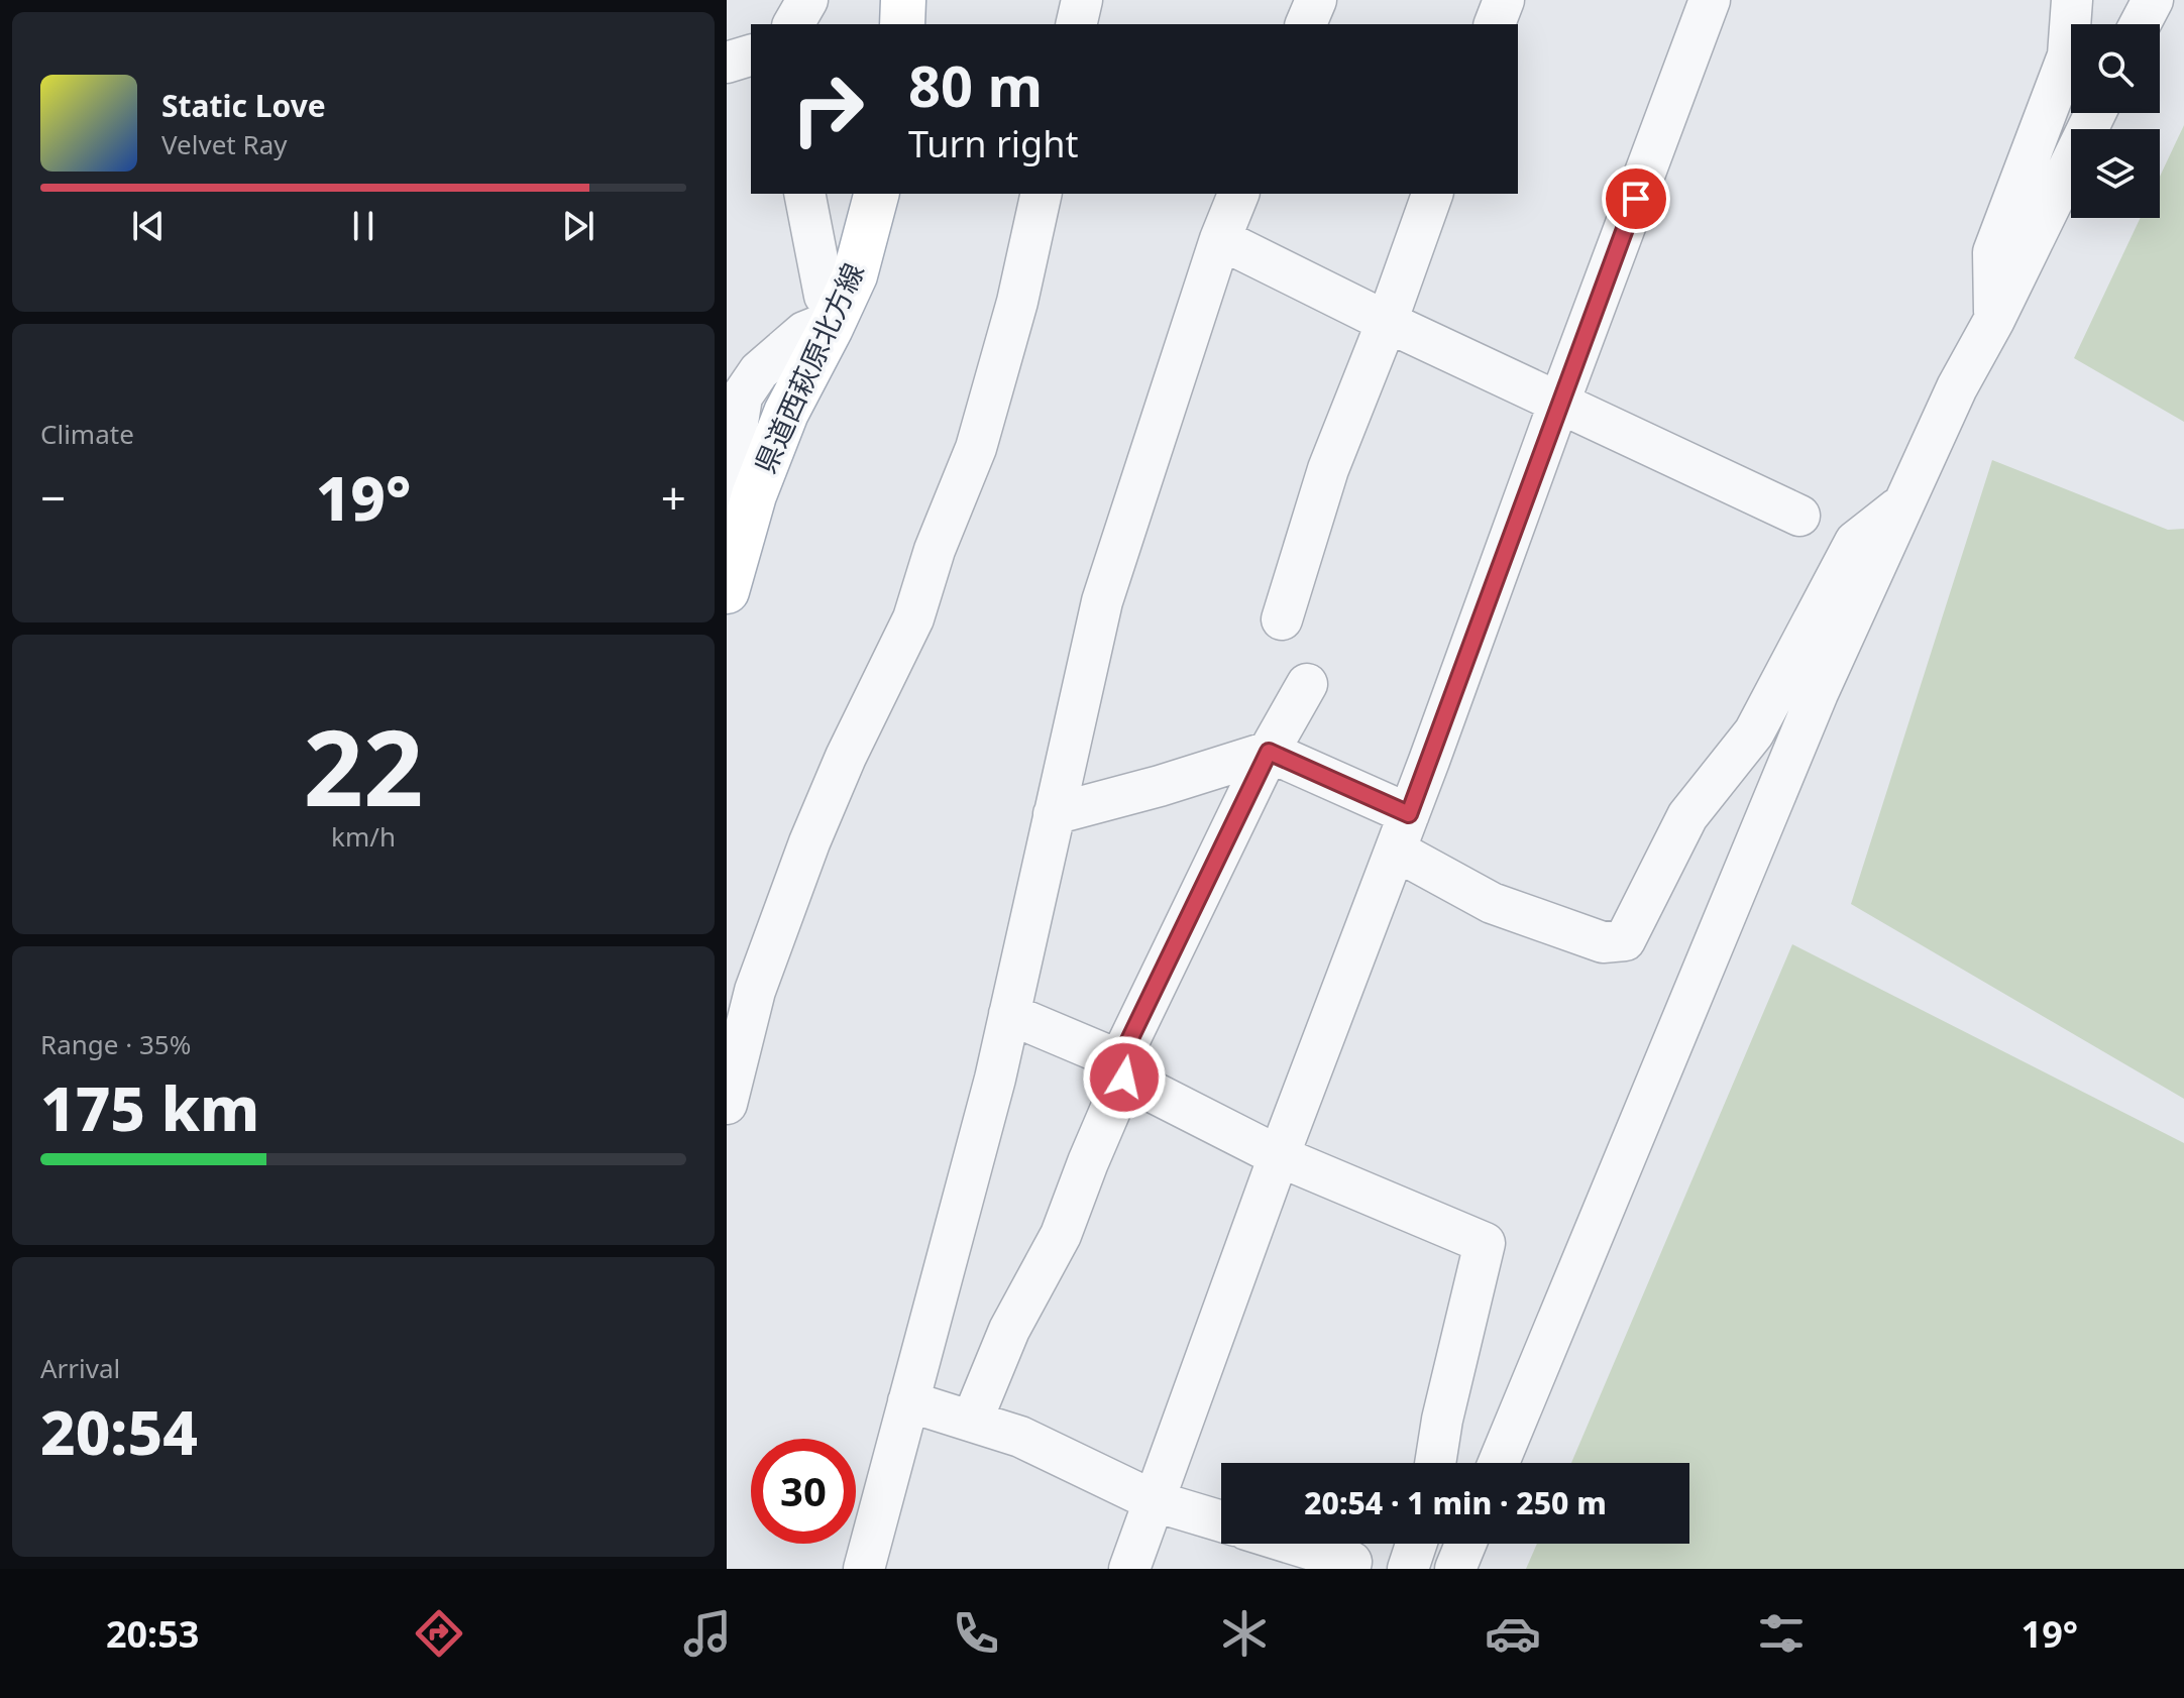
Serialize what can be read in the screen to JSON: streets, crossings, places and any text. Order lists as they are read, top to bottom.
{
  "streets": {
    "main road": ["県道西萩原北方線"]
  },
  "page": {
    "turn": ["80 m", "Turn right"],
    "song": ["Static Love", "Velvet Ray"],
    "tile": [
      "Climate",
      ["22", "km/h"],
      ["Range · 35%", "175 km"],
      ["Arrival", "20:54"]
    ],
    "heat": ["−", "19°", "+"],
    "limit": "30",
    "trip": "20:54 · 1 min · 250 m",
    "tabs": ["20:53", "19°"]
  }
}
